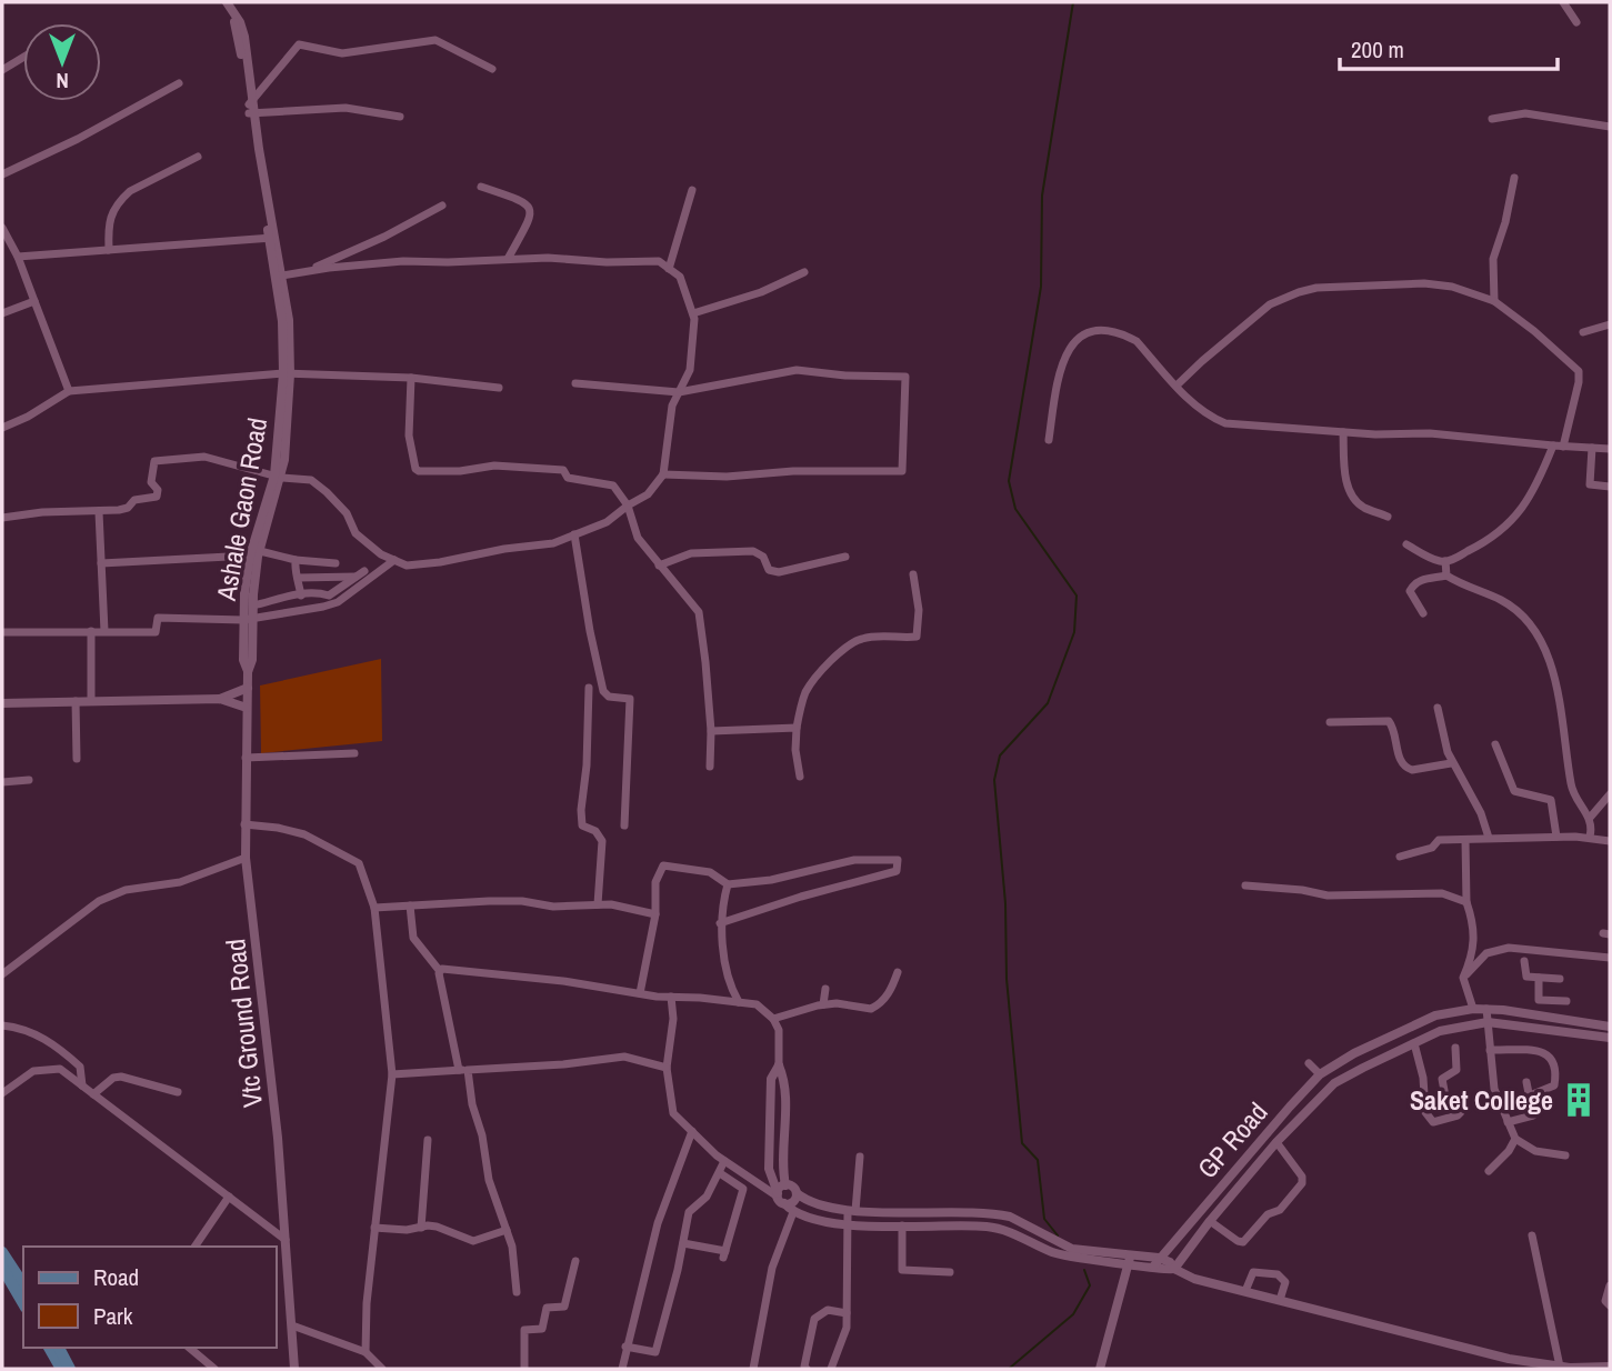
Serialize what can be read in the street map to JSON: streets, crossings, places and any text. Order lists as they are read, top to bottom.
{
  "streets": {
    "street": ["Ashale Gaon Road", "Vtc Ground Road", "GP Road"]
  },
  "crossings": [
    ["Ashale Gaon Road", "Vtc Ground Road"]
  ],
  "places": {
    "building": ["Saket College"]
  },
  "legend": ["Road", "Park"],
  "scale_bar": "200 m",
  "north": "bottom"
}
